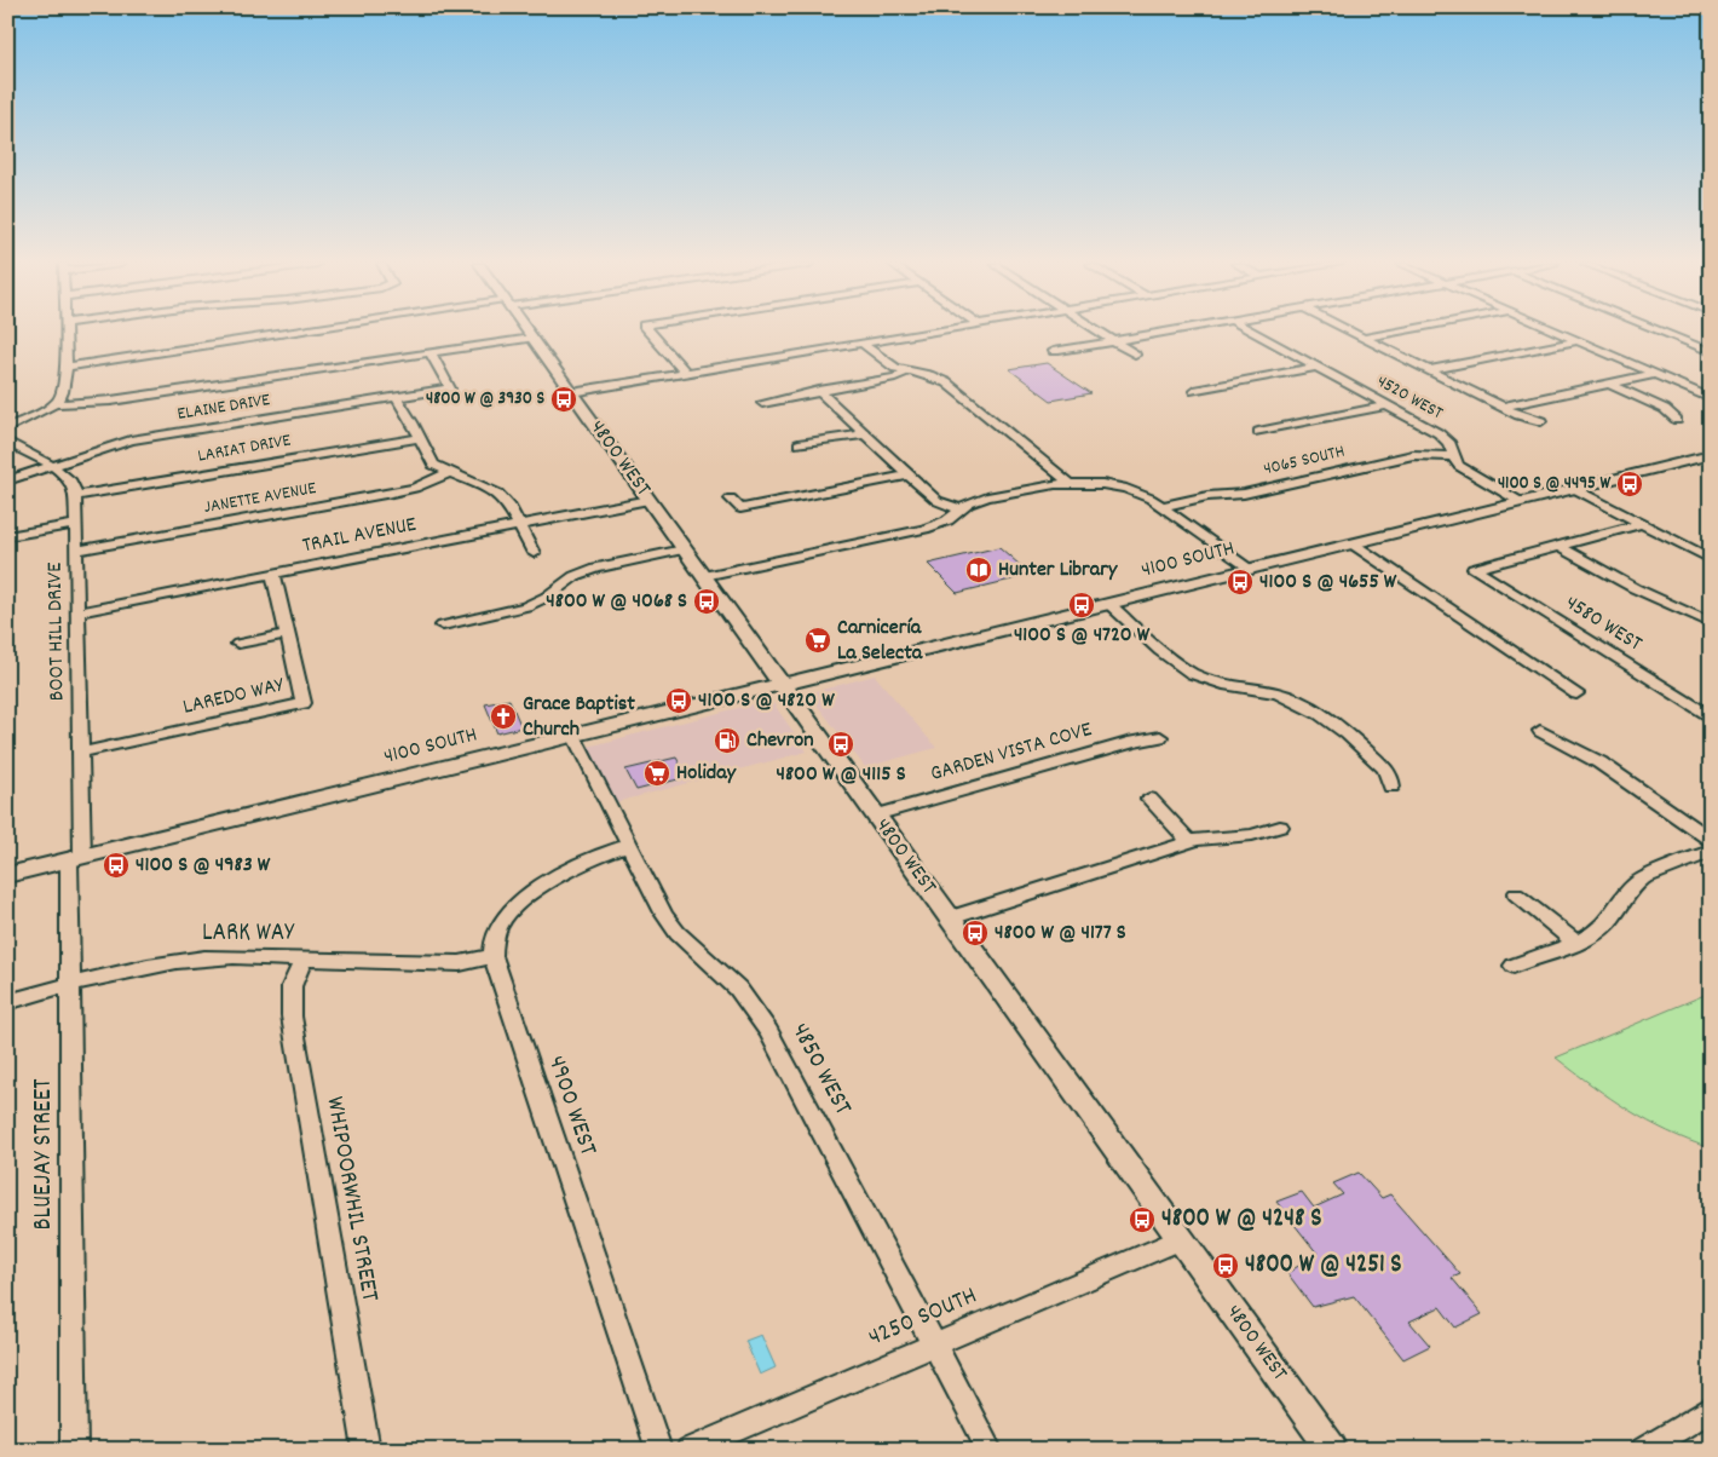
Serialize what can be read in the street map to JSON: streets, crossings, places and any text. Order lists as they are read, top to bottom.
{
  "streets": {
    "main road": ["4800 WEST", "4100 SOUTH"],
    "street": [
      "4520 WEST",
      "ELAINE DRIVE",
      "LARIAT DRIVE",
      "4065 SOUTH",
      "JANETTE AVENUE",
      "TRAIL AVENUE",
      "4580 WEST",
      "BOOT HILL DRIVE",
      "LAREDO WAY",
      "GARDEN VISTA COVE",
      "LARK WAY",
      "4850 WEST",
      "4900 WEST",
      "BLUEJAY STREET",
      "WHIPOORWHIL STREET",
      "4250 SOUTH"
    ]
  },
  "crossings": [
    ["4520 WEST", "4065 SOUTH"],
    ["4520 WEST", "4100 SOUTH"],
    ["LARIAT DRIVE", "BOOT HILL DRIVE"],
    ["4800 WEST", "TRAIL AVENUE"],
    ["4800 WEST", "4100 SOUTH"],
    ["4800 WEST", "GARDEN VISTA COVE"],
    ["4800 WEST", "4250 SOUTH"],
    ["JANETTE AVENUE", "BOOT HILL DRIVE"],
    ["TRAIL AVENUE", "BOOT HILL DRIVE"],
    ["TRAIL AVENUE", "LAREDO WAY"],
    ["4100 SOUTH", "BOOT HILL DRIVE"],
    ["4100 SOUTH", "4850 WEST"],
    ["4100 SOUTH", "BLUEJAY STREET"],
    ["BOOT HILL DRIVE", "LAREDO WAY"],
    ["BOOT HILL DRIVE", "BLUEJAY STREET"],
    ["LARK WAY", "4900 WEST"],
    ["LARK WAY", "BLUEJAY STREET"],
    ["LARK WAY", "WHIPOORWHIL STREET"],
    ["4850 WEST", "4250 SOUTH"]
  ],
  "places": {
    "bus stop": [
      "4800 W @ 3930 S",
      "4100 S @ 4495 W",
      "4100 S @ 4655 W",
      "4800 W @ 4068 S",
      "4100 S @ 4720 W",
      "4100 S @ 4820 W",
      "4800 W @ 4115 S",
      "4100 S @ 4983 W",
      "4800 W @ 4177 S",
      "4800 W @ 4248 S",
      "4800 W @ 4251 S"
    ],
    "library": ["Hunter Library"],
    "supermarket": ["Carnicería La Selecta", "Holiday"],
    "church": ["Grace Baptist Church"],
    "fuel station": ["Chevron"]
  }
}
